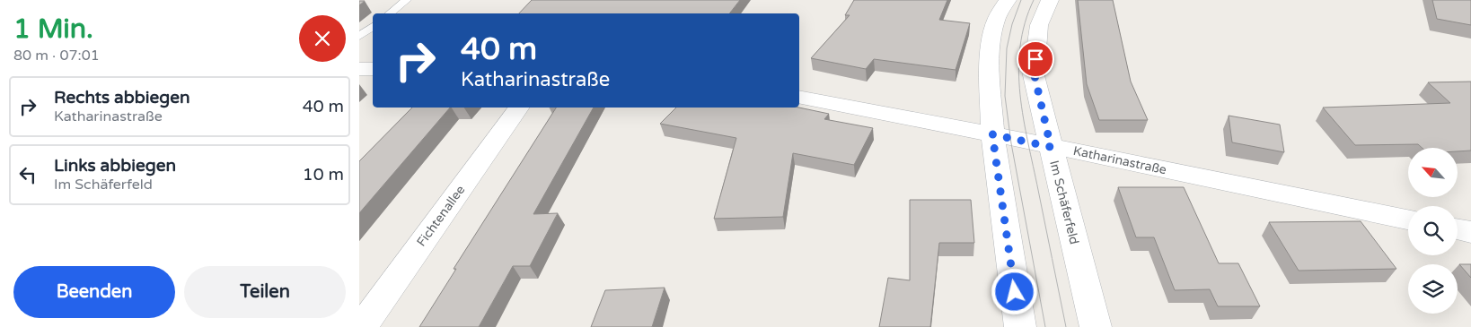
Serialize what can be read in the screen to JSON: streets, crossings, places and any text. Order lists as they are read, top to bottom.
{
  "streets": {
    "street": ["Katharinastraße", "Im Schäferfeld", "Fichtenallee"]
  },
  "crossings": [
    ["Katharinastraße", "Im Schäferfeld"]
  ],
  "north": "top left",
  "page": {
    "heading": ["1 Min.", "80 m · 07:01"],
    "turn": ["40 m", "Katharinastraße"],
    "list": [
      {
        "name": "Rechts abbiegen",
        "note": "Katharinastraße",
        "value": "40 m"
      },
      {
        "name": "Links abbiegen",
        "note": "Im Schäferfeld",
        "value": "10 m"
      }
    ],
    "buttons": ["Beenden", "Teilen"]
  }
}
